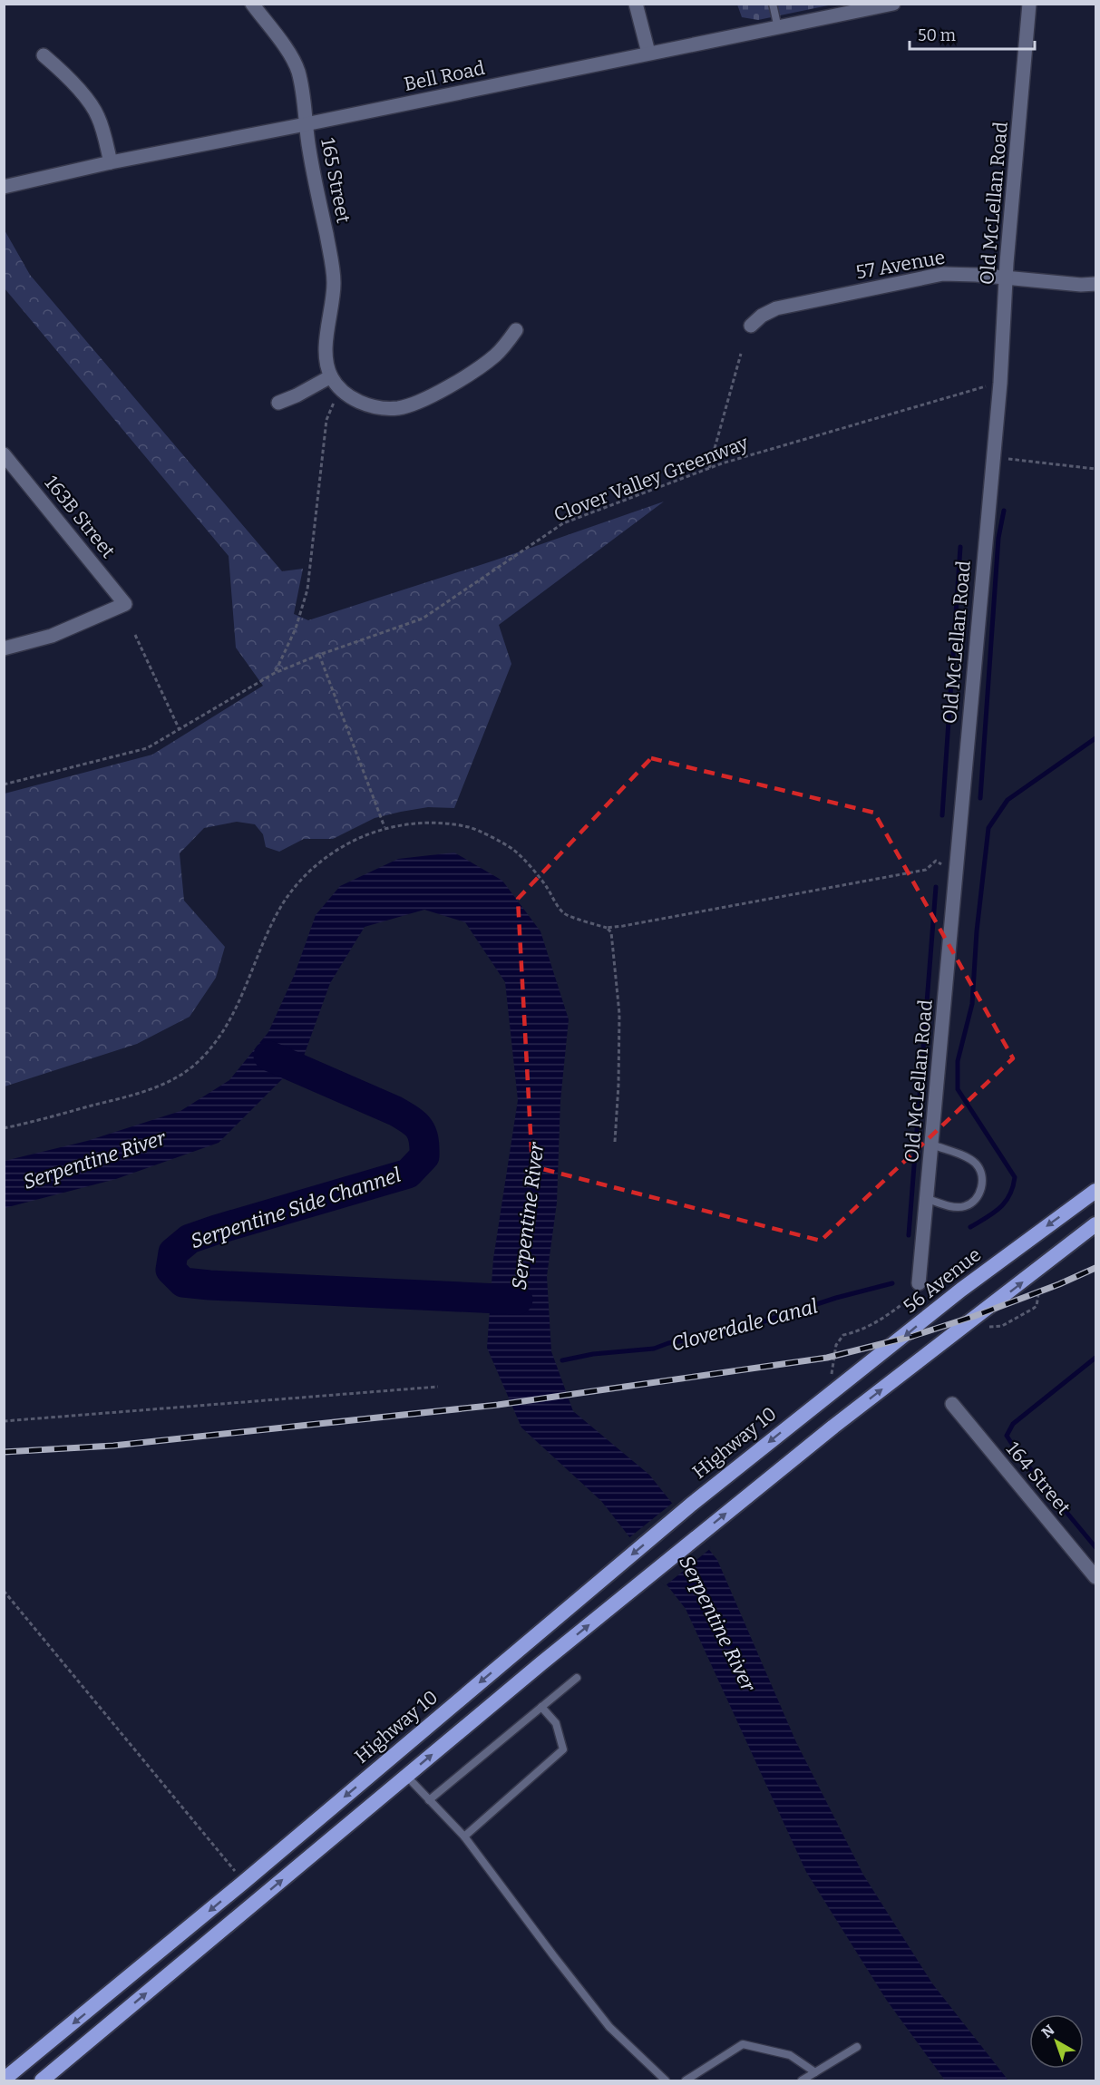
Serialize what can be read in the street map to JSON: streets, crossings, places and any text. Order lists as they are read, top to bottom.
{
  "streets": {
    "highway": ["56 Avenue", "Highway 10"],
    "street": [
      "Bell Road",
      "165 Street",
      "Old McLellan Road",
      "57 Avenue",
      "163B Street",
      "164 Street"
    ],
    "path": ["Clover Valley Greenway"]
  },
  "crossings": [
    ["Bell Road", "165 Street"],
    ["Old McLellan Road", "57 Avenue"],
    ["Old McLellan Road", "Clover Valley Greenway"],
    ["56 Avenue", "Highway 10"]
  ],
  "water": ["Serpentine River", "Serpentine Side Channel", "Cloverdale Canal"],
  "scale_bar": "50 m",
  "north": "top left"
}
